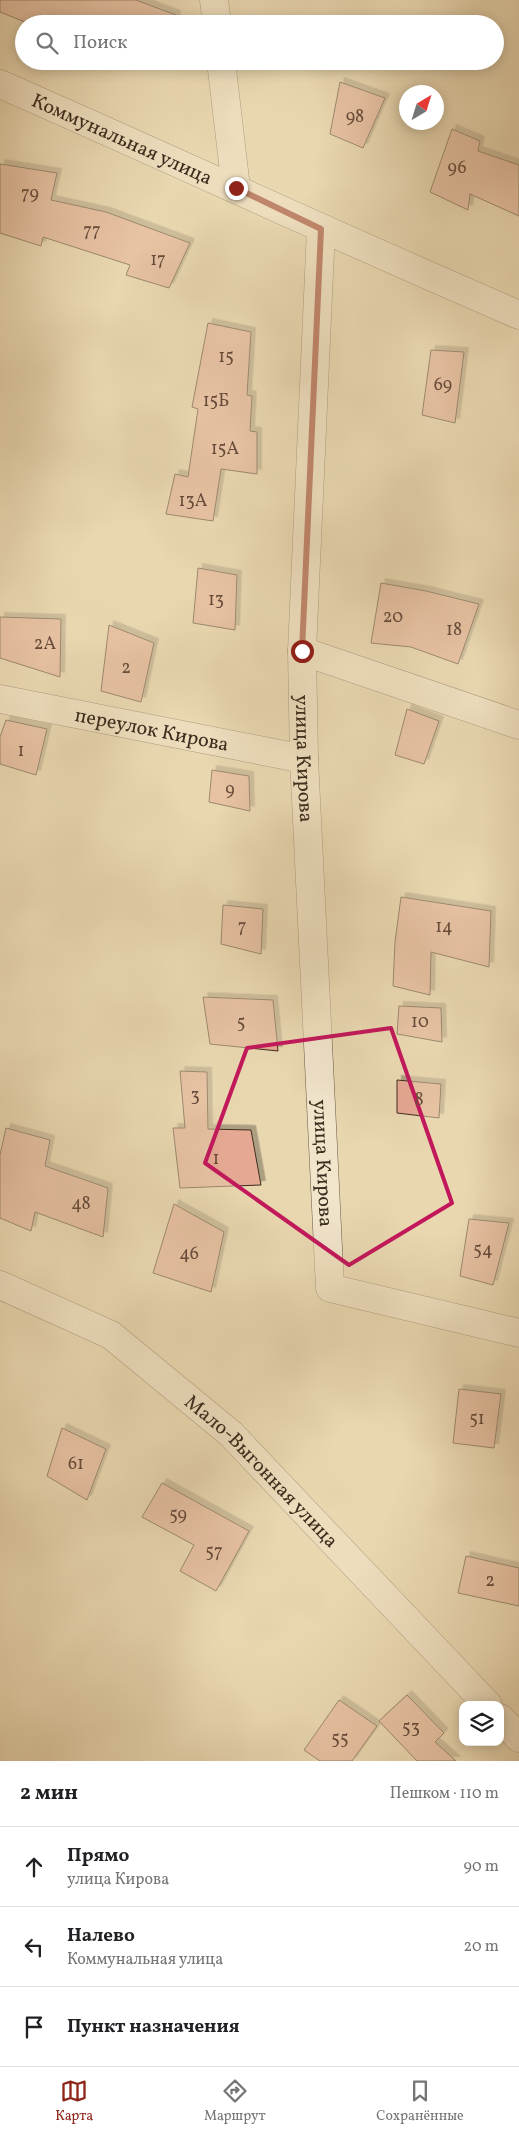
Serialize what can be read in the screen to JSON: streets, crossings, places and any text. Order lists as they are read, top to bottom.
{
  "streets": {
    "street": [
      "Коммунальная улица",
      "переулок Кирова",
      "улица Кирова",
      "Мало-Выгонная улица"
    ]
  },
  "crossings": [
    ["Коммунальная улица", "улица Кирова"],
    ["переулок Кирова", "улица Кирова"]
  ],
  "house_numbers": [
    "98",
    "96",
    "79",
    "77",
    "17",
    "15",
    "69",
    "15Б",
    "15А",
    "13А",
    "13",
    "20",
    "18",
    "2А",
    "2",
    "1",
    "9",
    "7",
    "14",
    "10",
    "5",
    "3",
    "8",
    "1",
    "48",
    "54",
    "46",
    "51",
    "61",
    "59",
    "57",
    "2",
    "53",
    "55"
  ],
  "north": "top right",
  "page": {
    "search": "Поиск",
    "heading": ["2 мин", "Пешком · 110 m"],
    "list": [
      ["Прямо", "улица Кирова", "90 m"],
      ["Налево", "Коммунальная улица", "20 m"],
      "Пункт назначения"
    ],
    "nav": ["Карта", "Маршрут", "Сохранённые"]
  }
}
